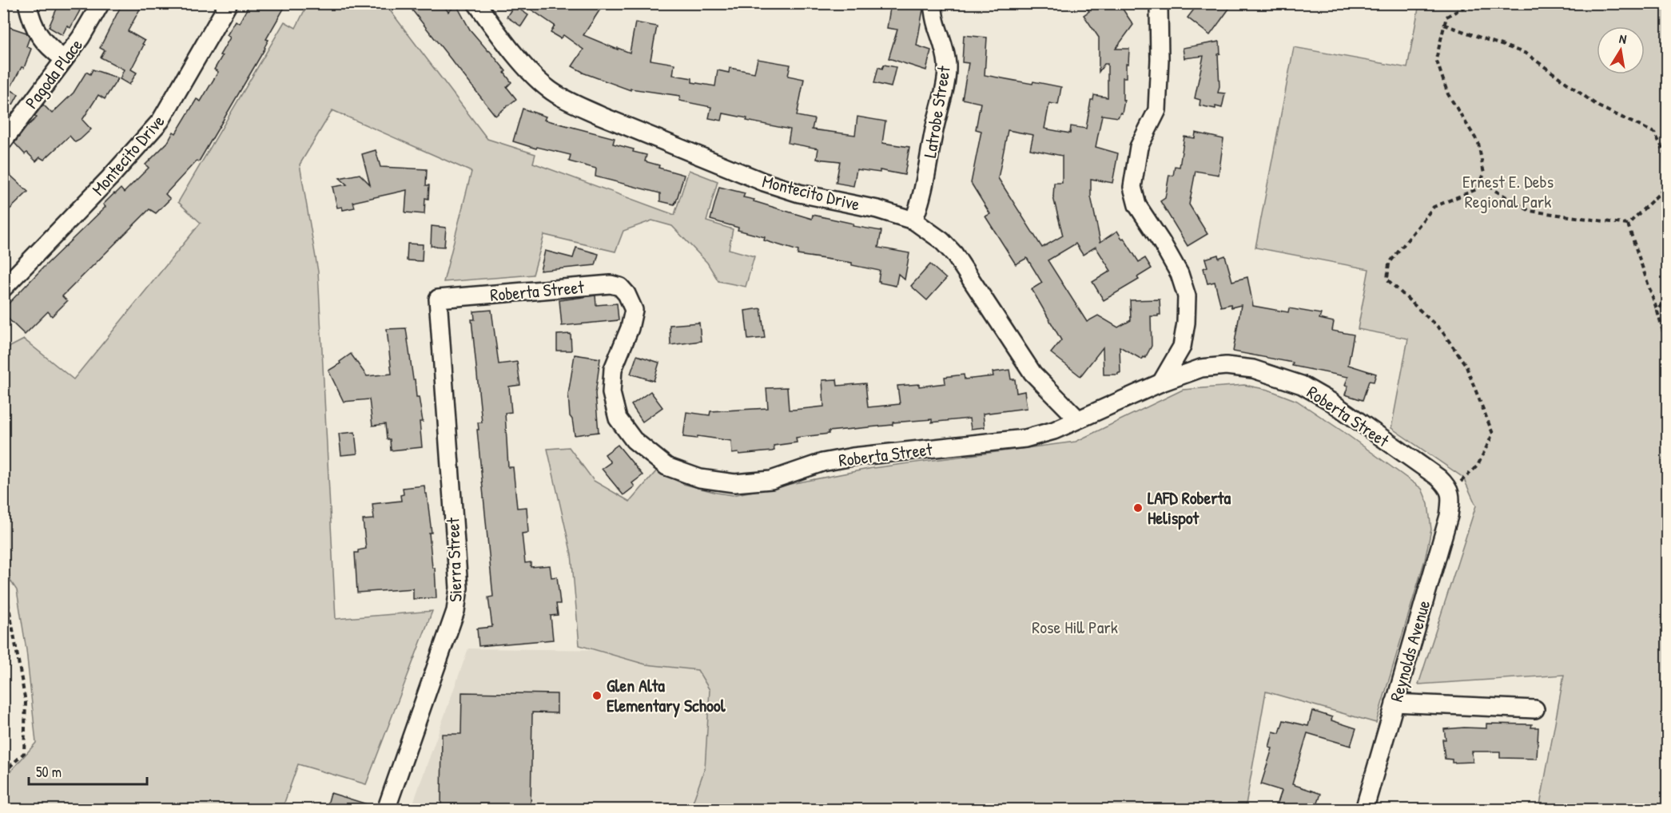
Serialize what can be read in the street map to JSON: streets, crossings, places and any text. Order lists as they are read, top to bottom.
{
  "streets": {
    "street": [
      "Pagoda Place",
      "Latrobe Street",
      "Montecito Drive",
      "Roberta Street",
      "Sierra Street",
      "Reynolds Avenue"
    ]
  },
  "crossings": [
    ["Latrobe Street", "Montecito Drive"],
    ["Montecito Drive", "Roberta Street"],
    ["Roberta Street", "Sierra Street"],
    ["Roberta Street", "Reynolds Avenue"]
  ],
  "parks": ["Ernest E. Debs Regional Park", "Rose Hill Park"],
  "places": ["LAFD Roberta Helispot", "Glen Alta Elementary School"],
  "scale_bar": "50 m",
  "north": "top"
}
